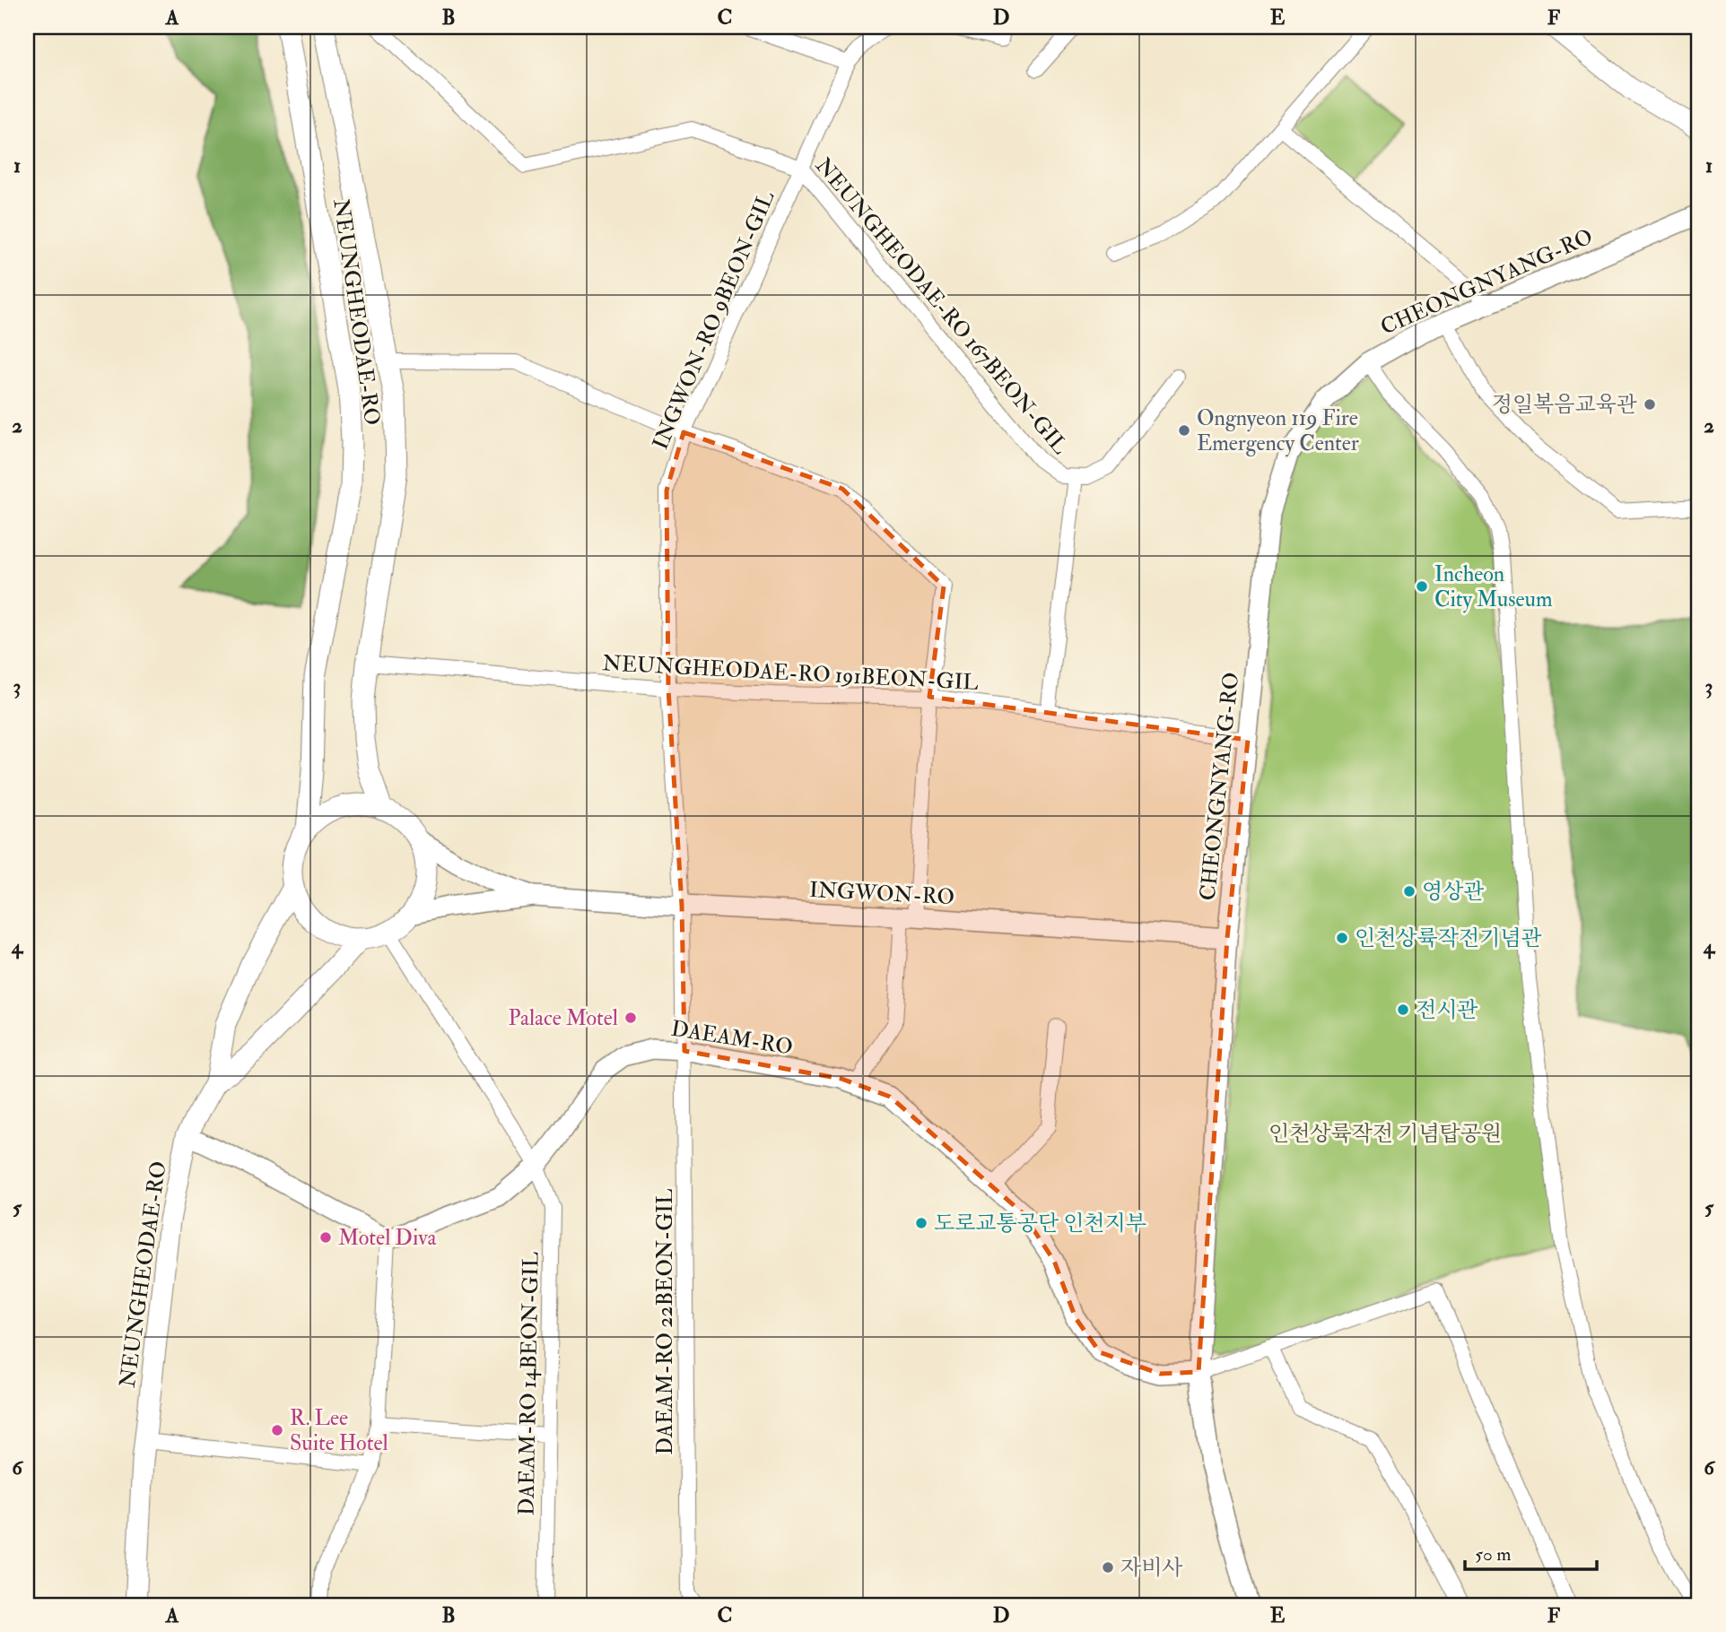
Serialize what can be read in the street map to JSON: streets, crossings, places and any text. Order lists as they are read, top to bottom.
{
  "streets": {
    "main road": ["NEUNGHEODAE-RO"],
    "street": [
      "CHEONGNYANG-RO",
      "NEUNGHEODAE-RO 167BEON-GIL",
      "INGWON-RO 9BEON-GIL",
      "NEUNGHEODAE-RO 191BEON-GIL",
      "INGWON-RO",
      "DAEAM-RO",
      "DAEAM-RO 22BEON-GIL",
      "DAEAM-RO 14BEON-GIL"
    ]
  },
  "crossings": [
    ["CHEONGNYANG-RO", "NEUNGHEODAE-RO 191BEON-GIL"],
    ["CHEONGNYANG-RO", "INGWON-RO"],
    ["CHEONGNYANG-RO", "DAEAM-RO"],
    ["NEUNGHEODAE-RO 167BEON-GIL", "INGWON-RO 9BEON-GIL"],
    ["NEUNGHEODAE-RO", "NEUNGHEODAE-RO 191BEON-GIL"],
    ["NEUNGHEODAE-RO", "DAEAM-RO 14BEON-GIL"],
    ["INGWON-RO 9BEON-GIL", "NEUNGHEODAE-RO 191BEON-GIL"],
    ["INGWON-RO 9BEON-GIL", "INGWON-RO"],
    ["INGWON-RO 9BEON-GIL", "DAEAM-RO 22BEON-GIL"],
    ["INGWON-RO", "DAEAM-RO 22BEON-GIL"],
    ["DAEAM-RO", "DAEAM-RO 22BEON-GIL"],
    ["DAEAM-RO", "DAEAM-RO 14BEON-GIL"]
  ],
  "parks": ["인천상륙작전 기념탑공원"],
  "places": [
    "정일복음교육관",
    "Ongnyeon 119 Fire Emergency Center",
    "Incheon City Museum",
    "영상관",
    "인천상륙작전기념관",
    "전시관",
    "Palace Motel",
    "도로교통공단 인천지부",
    "Motel Diva",
    "R. Lee Suite Hotel",
    "자비사"
  ],
  "scale_bar": "50 m",
  "grid": {
    "columns": [
      "A",
      "B",
      "C",
      "D",
      "E",
      "F"
    ],
    "rows": [
      "1",
      "2",
      "3",
      "4",
      "5",
      "6"
    ]
  }
}
